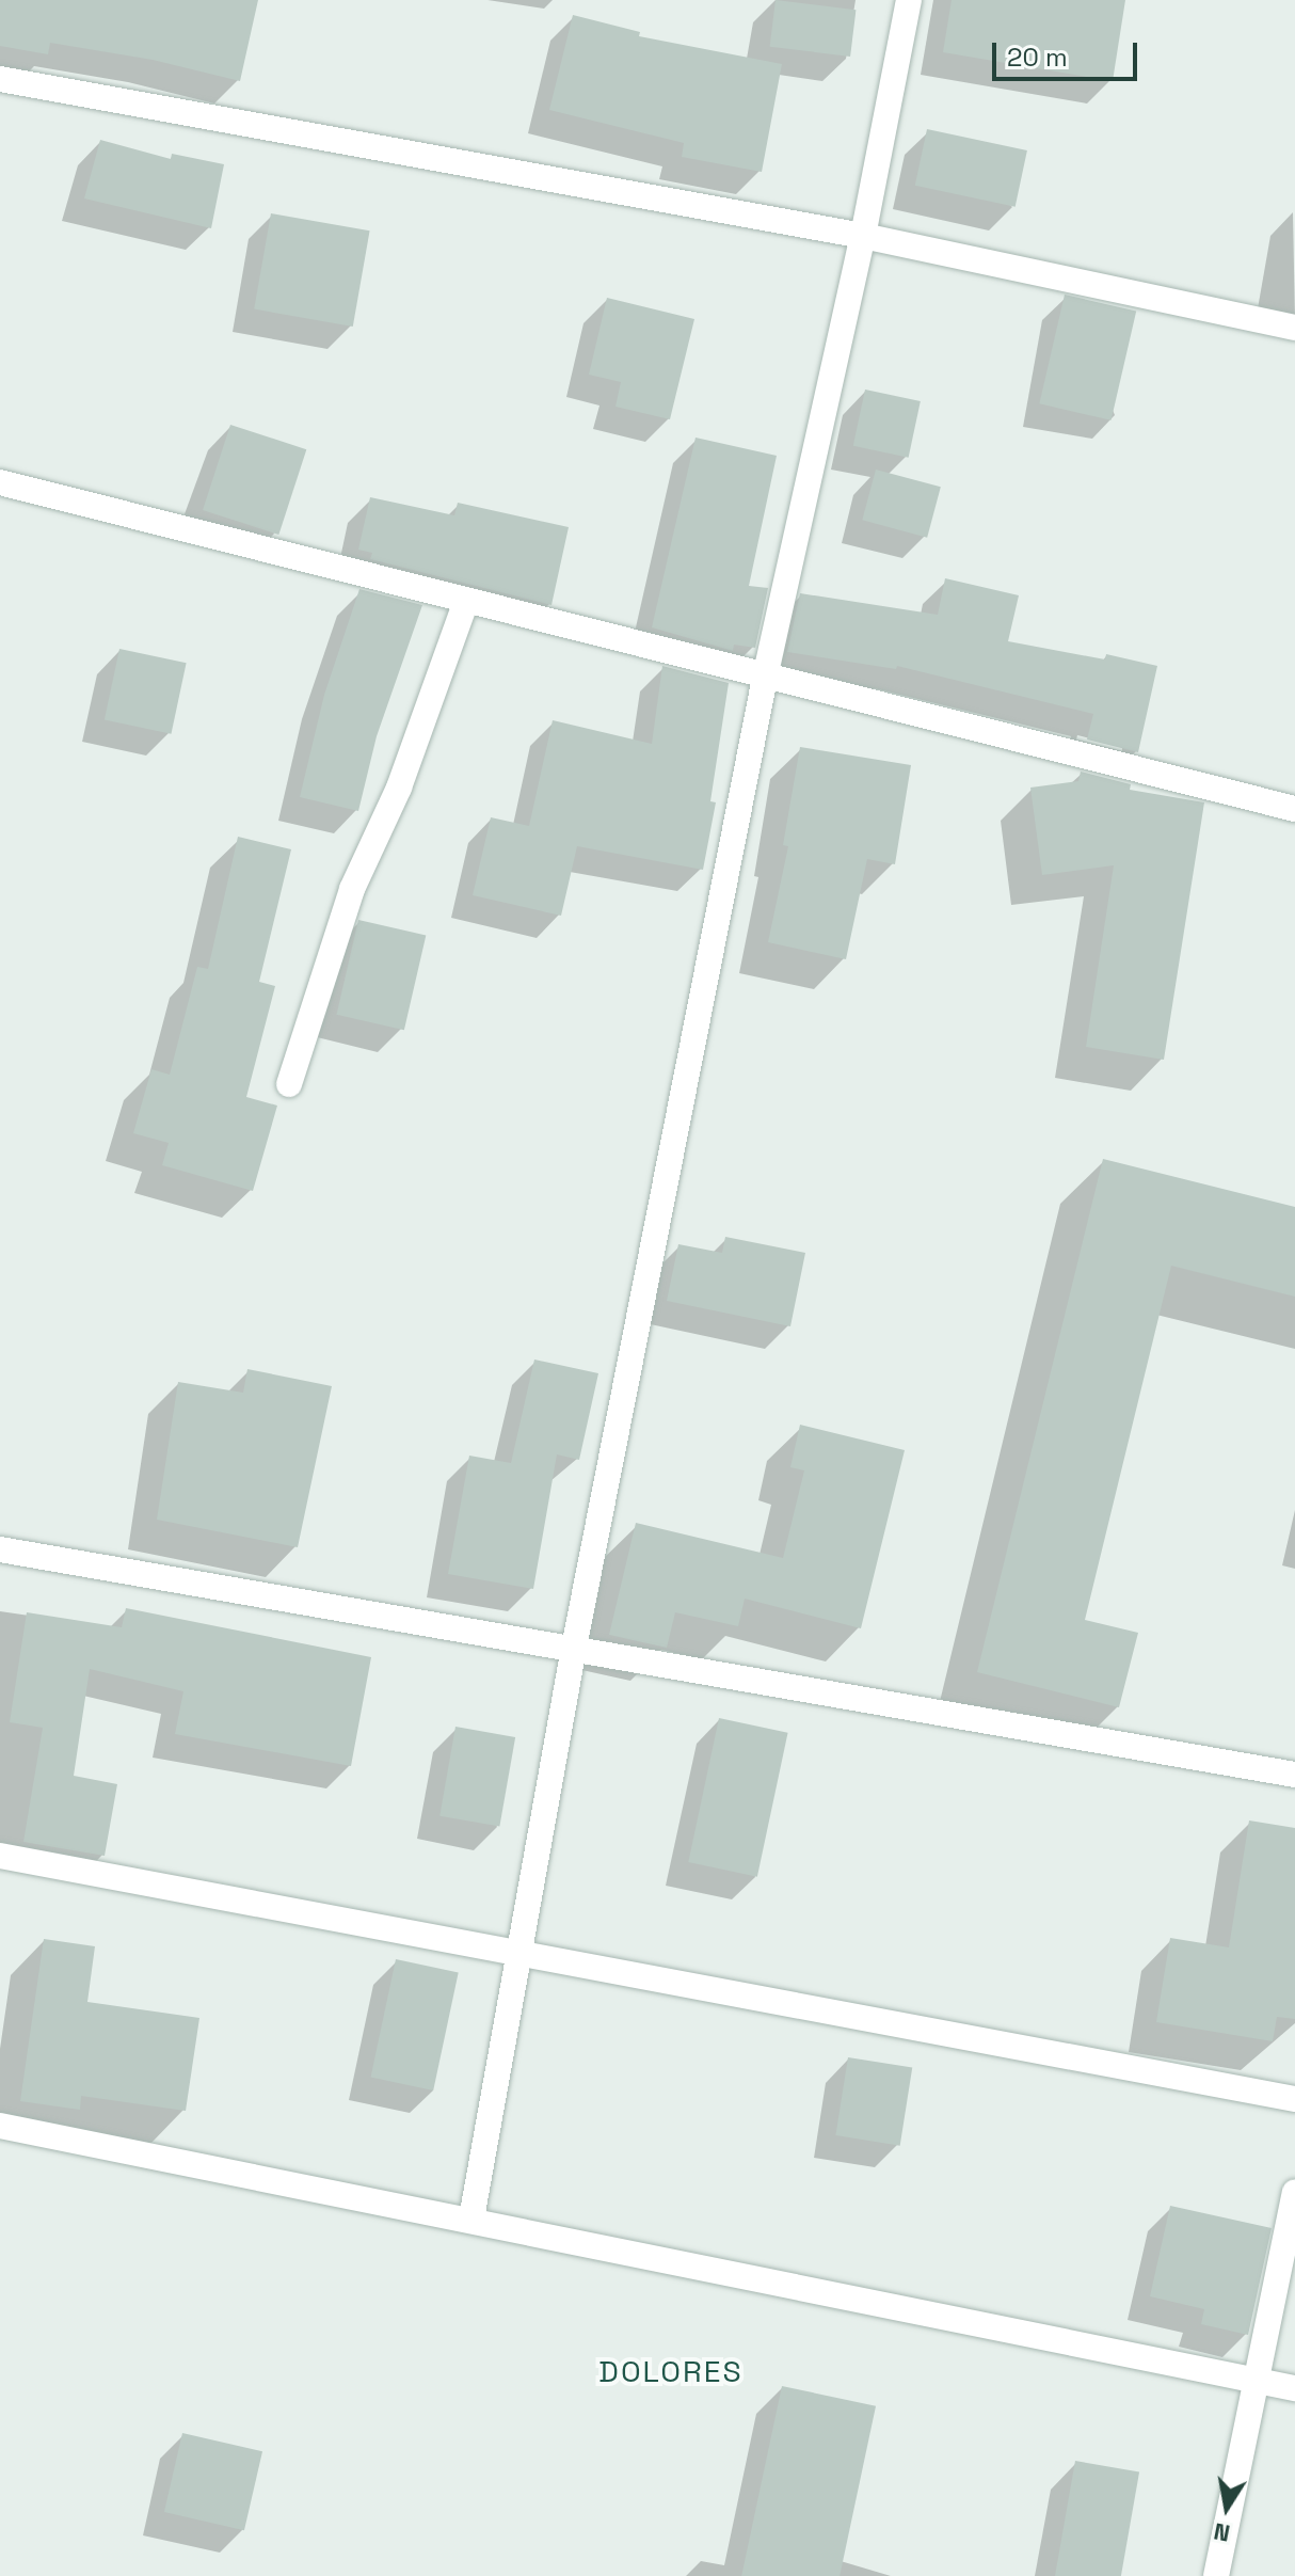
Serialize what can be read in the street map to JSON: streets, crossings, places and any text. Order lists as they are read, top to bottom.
{
  "districts": ["DOLORES"],
  "scale_bar": "20 m",
  "north": "bottom"
}
